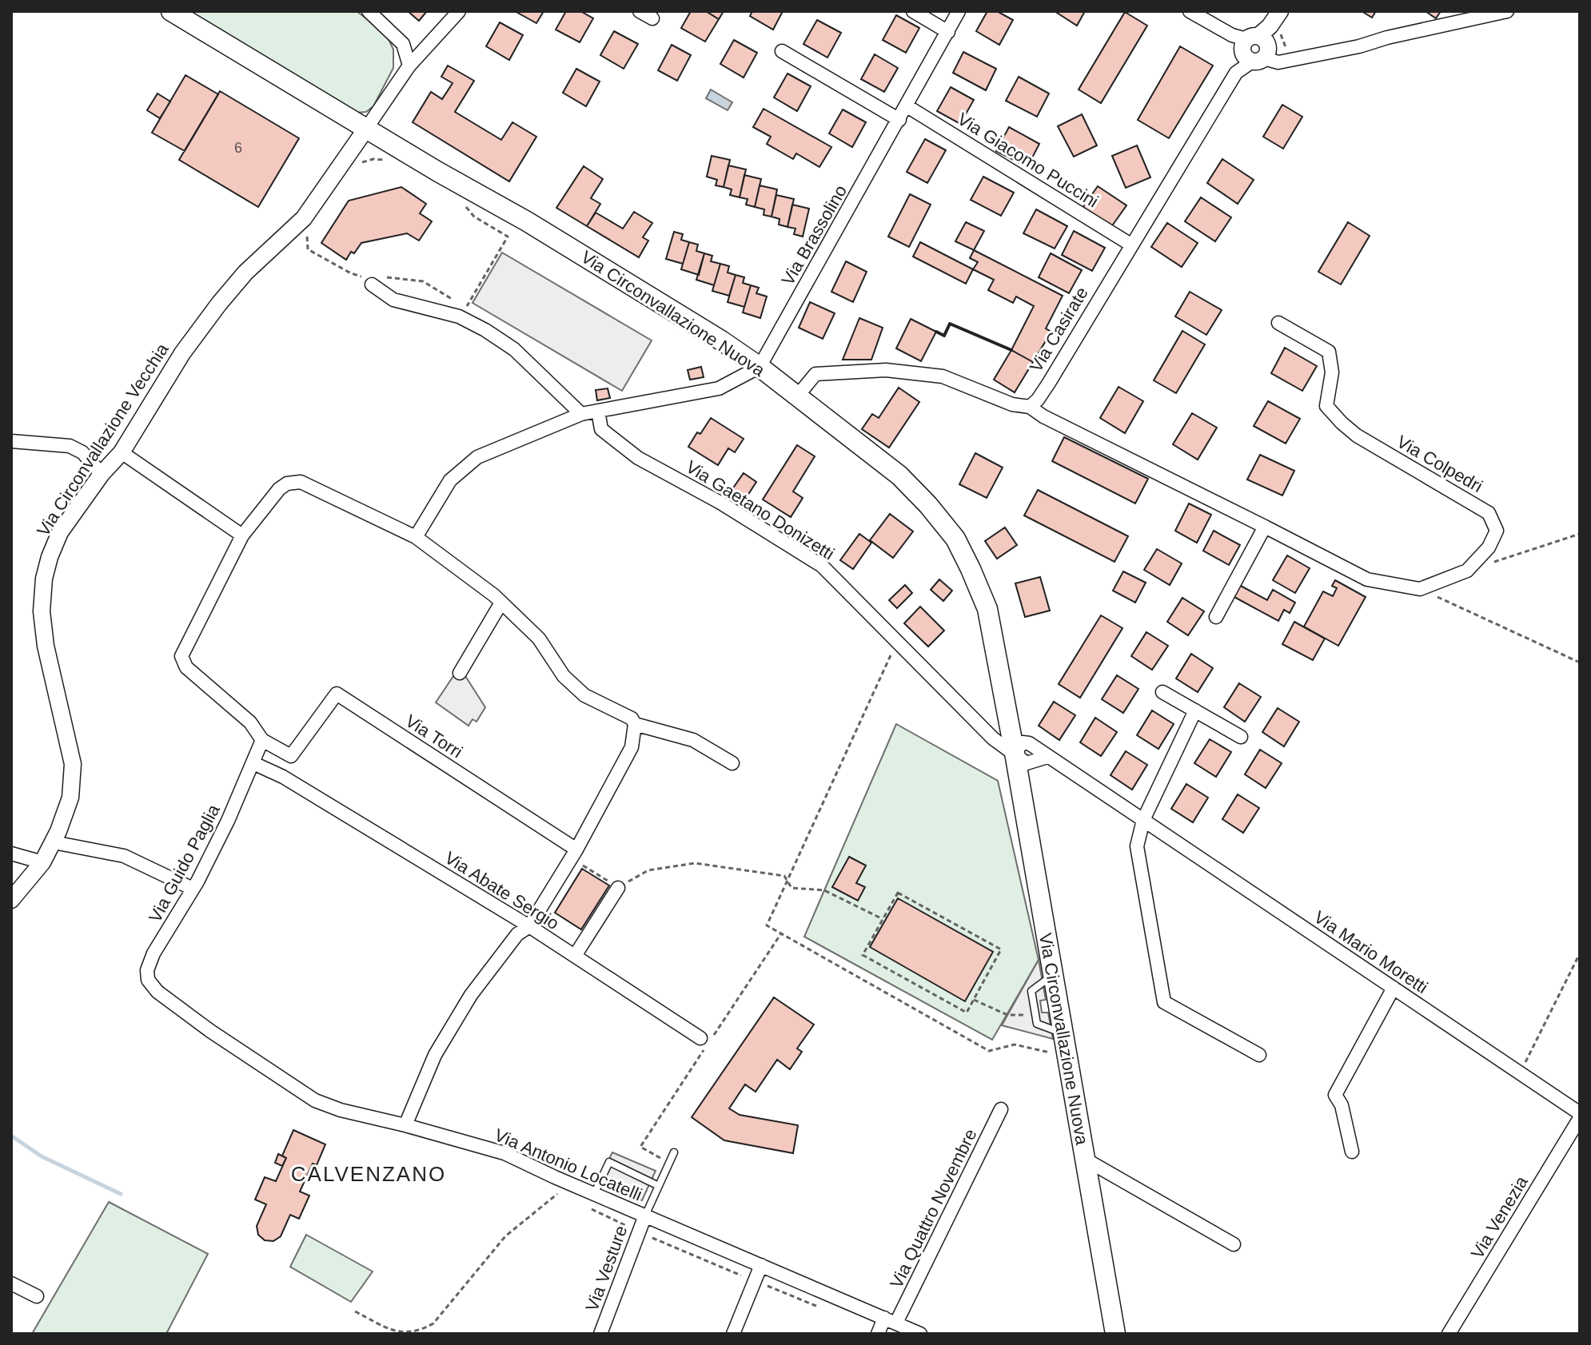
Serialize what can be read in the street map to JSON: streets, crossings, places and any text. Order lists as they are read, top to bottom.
{
  "streets": {
    "main road": ["Via Circonvallazione Nuova"],
    "street": [
      "Via Giacomo Puccini",
      "Via Brassolino",
      "Via Casirate",
      "Via Circonvallazione Vecchia",
      "Via Colpedri",
      "Via Gaetano Donizetti",
      "Via Torri",
      "Via Guido Paglia",
      "Via Abate Sergio",
      "Via Mario Moretti",
      "Via Antonio Locatelli",
      "Via Quattro Novembre",
      "Via Venezia",
      "Via Vesture"
    ]
  },
  "crossings": [
    ["Via Giacomo Puccini", "Via Brassolino"],
    ["Via Giacomo Puccini", "Via Casirate"],
    ["Via Brassolino", "Via Circonvallazione Nuova"],
    ["Via Circonvallazione Nuova", "Via Circonvallazione Vecchia"],
    ["Via Circonvallazione Nuova", "Via Gaetano Donizetti"],
    ["Via Circonvallazione Nuova", "Via Mario Moretti"],
    ["Via Gaetano Donizetti", "Via Mario Moretti"],
    ["Via Torri", "Via Guido Paglia"],
    ["Via Guido Paglia", "Via Abate Sergio"],
    ["Via Guido Paglia", "Via Antonio Locatelli"],
    ["Via Antonio Locatelli", "Via Quattro Novembre"],
    ["Via Antonio Locatelli", "Via Vesture"]
  ],
  "districts": ["CALVENZANO"],
  "house_numbers": ["6"]
}
